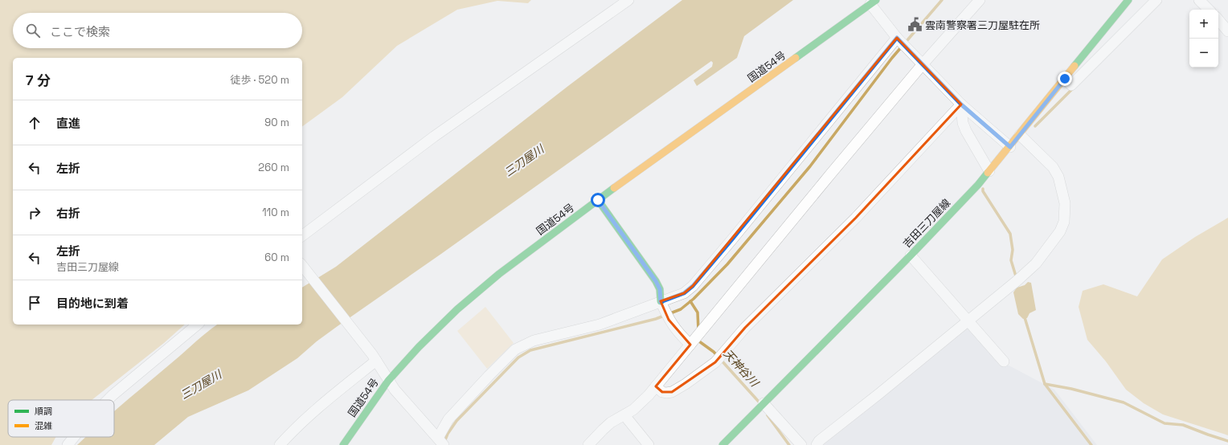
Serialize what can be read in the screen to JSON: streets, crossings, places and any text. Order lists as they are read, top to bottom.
{
  "streets": {
    "main road": ["国道54号", "吉田三刀屋線"]
  },
  "water": ["三刀屋川", "天神谷川"],
  "places": {
    "public building": ["雲南警察署三刀屋駐在所"]
  },
  "legend": ["順調", "混雑"],
  "page": {
    "map_buttons": ["+", "−"],
    "search": "ここで検索",
    "heading": ["7 分", "徒歩 · 520 m"],
    "list": [
      ["直進", "90 m"],
      ["左折", "260 m"],
      ["右折", "110 m"],
      ["左折", "吉田三刀屋線", "60 m"],
      "目的地に到着"
    ]
  }
}
